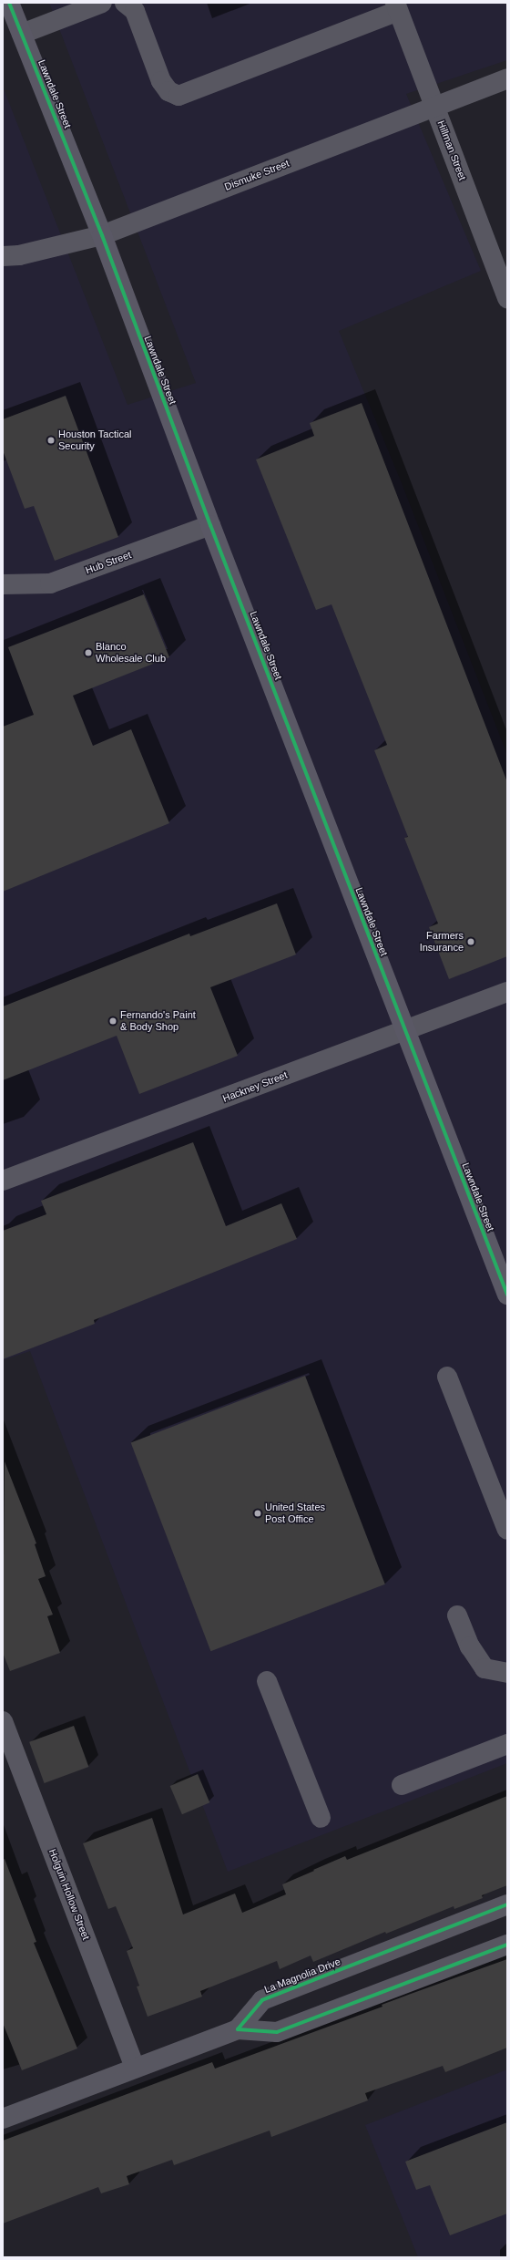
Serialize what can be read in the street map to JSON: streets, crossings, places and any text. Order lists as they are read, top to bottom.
{
  "streets": {
    "main road": ["Lawndale Street"],
    "street": [
      "Hillman Street",
      "Dismuke Street",
      "Hub Street",
      "Hackney Street",
      "Holguin Hollow Street",
      "La Magnolia Drive"
    ]
  },
  "crossings": [
    ["Lawndale Street", "Dismuke Street"],
    ["Lawndale Street", "Hub Street"],
    ["Lawndale Street", "Hackney Street"],
    ["Hillman Street", "Dismuke Street"],
    ["Holguin Hollow Street", "La Magnolia Drive"]
  ],
  "places": [
    "Houston Tactical Security",
    "Blanco Wholesale Club",
    "Farmers Insurance",
    "Fernando's Paint & Body Shop",
    "United States Post Office"
  ]
}
